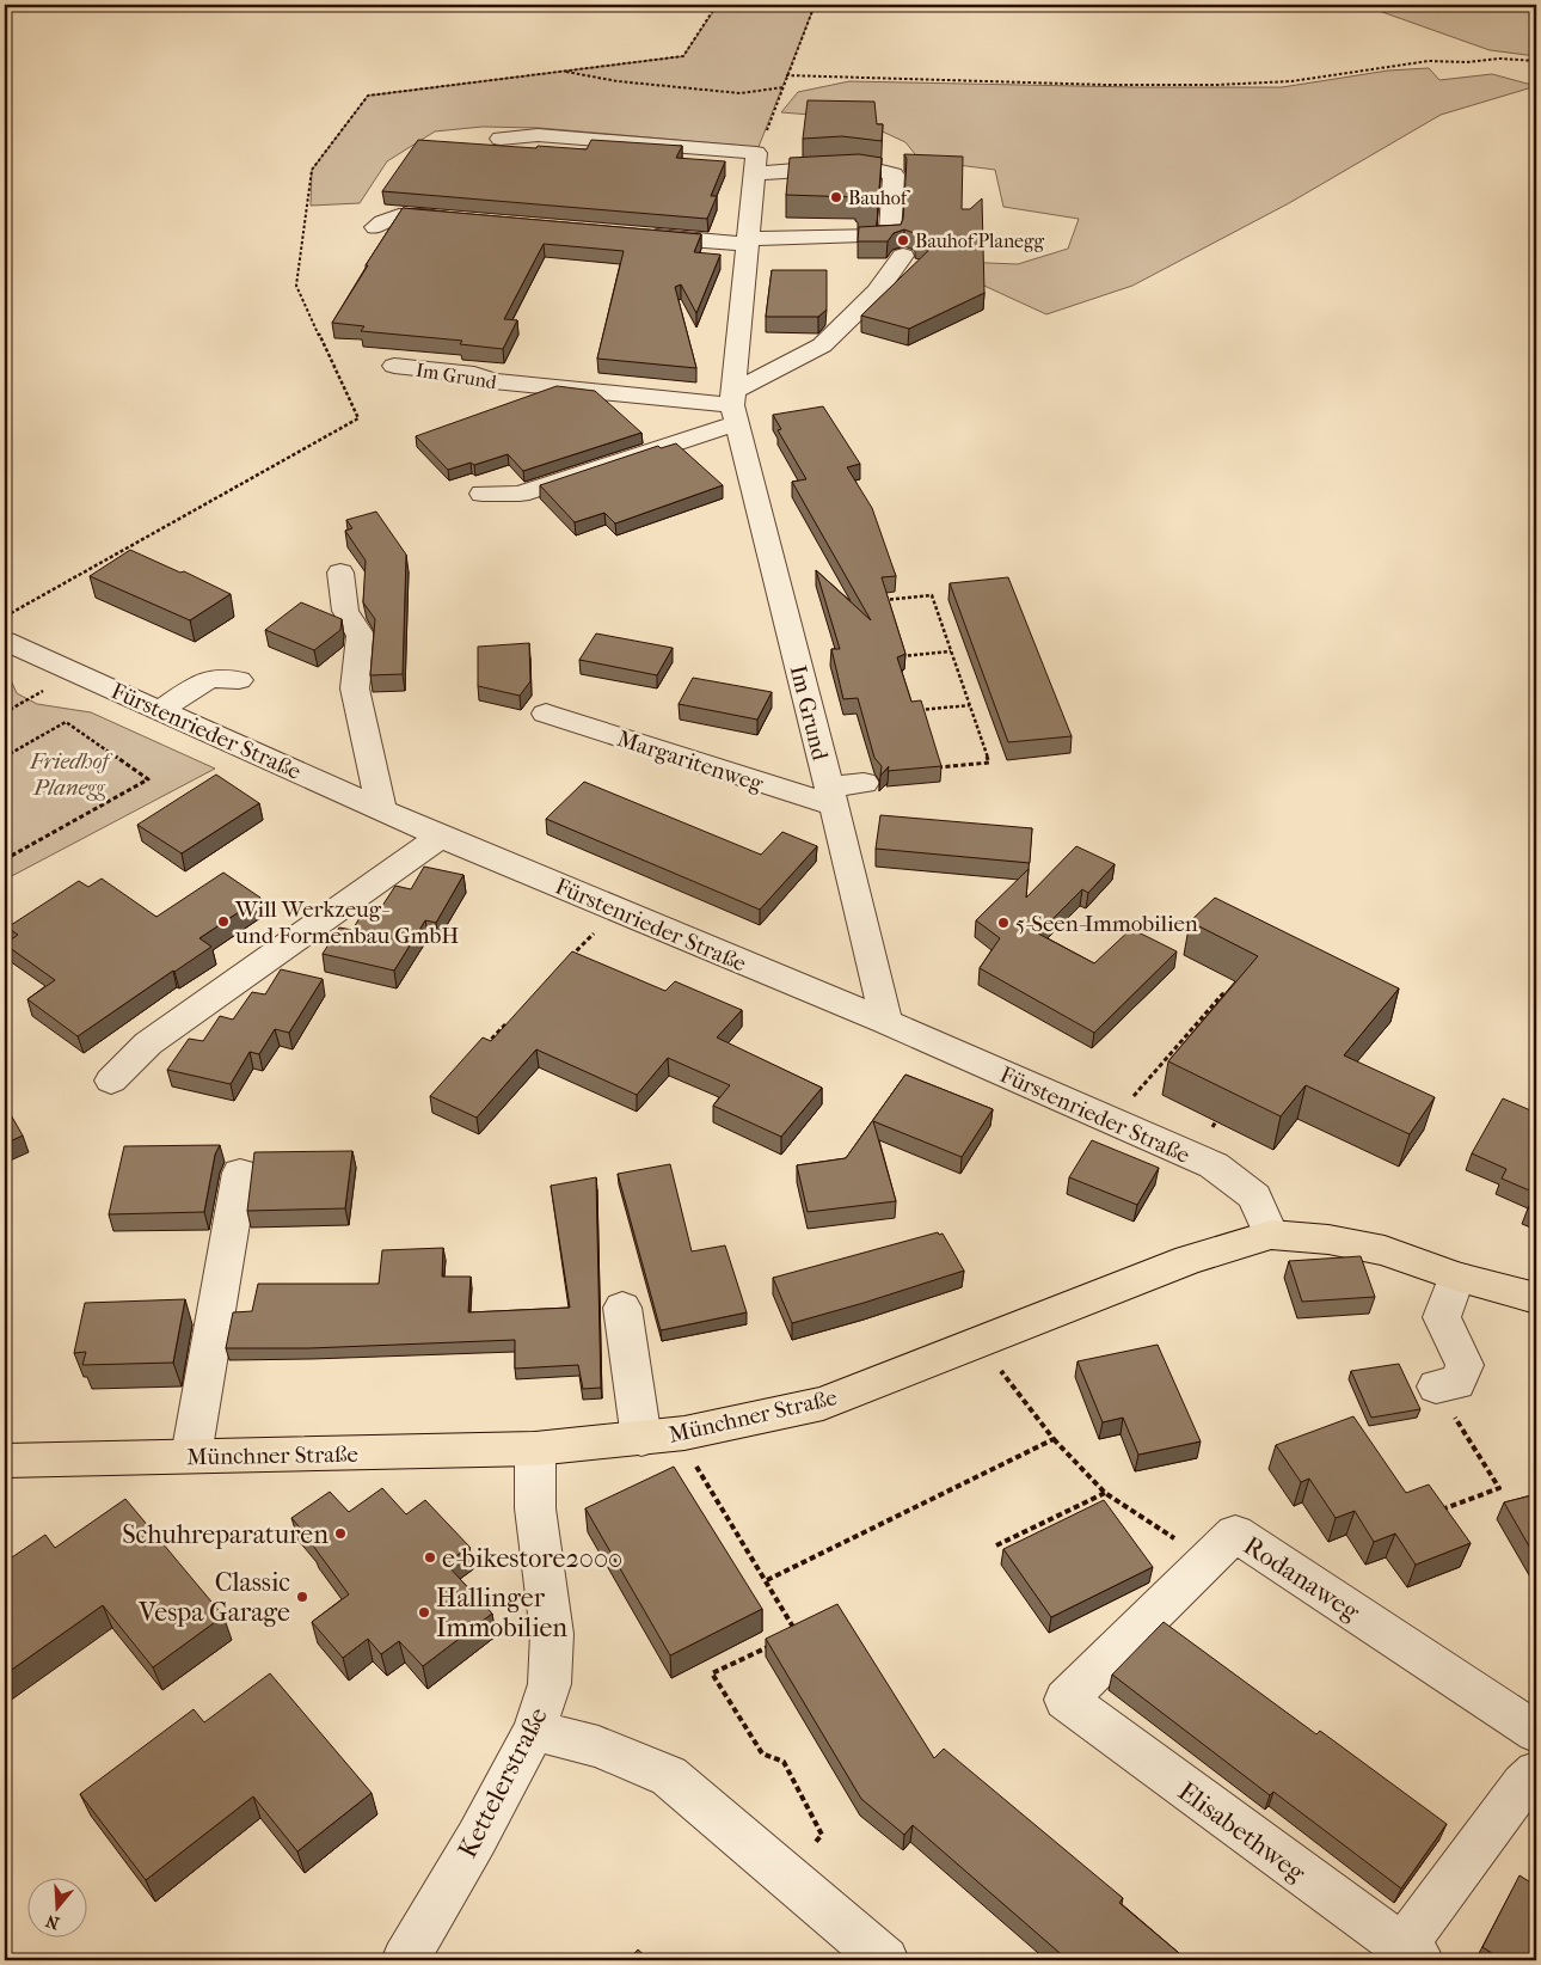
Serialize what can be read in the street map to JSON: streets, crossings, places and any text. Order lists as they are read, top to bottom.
{
  "streets": {
    "main road": ["Münchner Straße"],
    "street": [
      "Im Grund",
      "Fürstenrieder Straße",
      "Margaritenweg",
      "Rodanaweg",
      "Kettelerstraße",
      "Elisabethweg"
    ]
  },
  "crossings": [
    ["Im Grund", "Fürstenrieder Straße"],
    ["Im Grund", "Margaritenweg"],
    ["Fürstenrieder Straße", "Münchner Straße"],
    ["Münchner Straße", "Kettelerstraße"],
    ["Rodanaweg", "Elisabethweg"]
  ],
  "parks": ["Friedhof Planegg"],
  "places": [
    "Bauhof",
    "Bauhof Planegg",
    "Will Werkzeug- und Formenbau GmbH",
    "5-Seen-Immobilien",
    "Schuhreparaturen",
    "e-bikestore2000",
    "Classic Vespa Garage",
    "Hallinger Immobilien"
  ],
  "north": "bottom"
}
